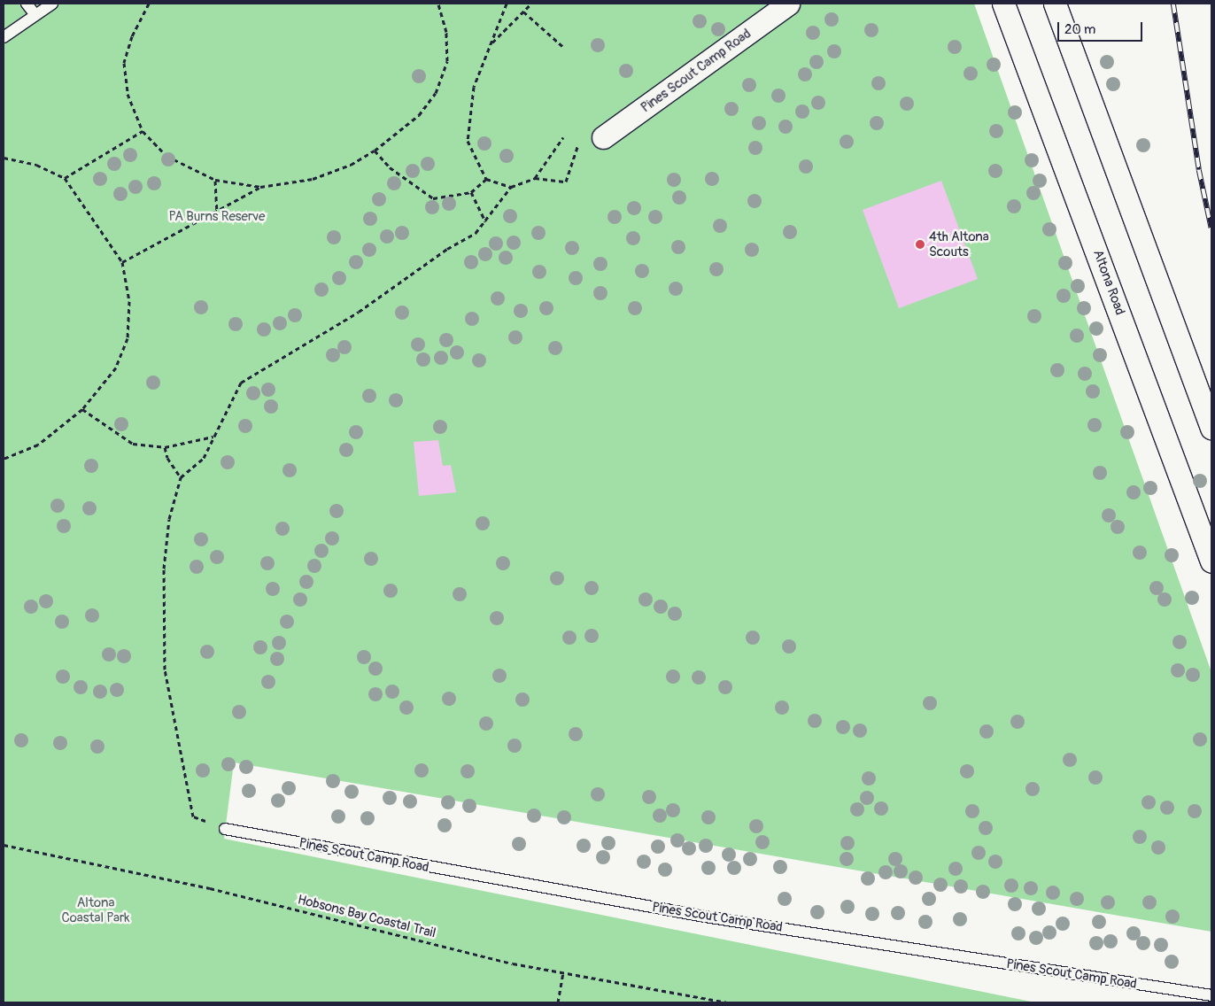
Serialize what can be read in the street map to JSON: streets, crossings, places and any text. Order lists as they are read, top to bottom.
{
  "streets": {
    "street": ["Pines Scout Camp Road", "Altona Road"],
    "path": ["Hobsons Bay Coastal Trail"]
  },
  "parks": ["PA Burns Reserve", "Altona Coastal Park"],
  "places": ["4th Altona Scouts"],
  "scale_bar": "20 m"
}
